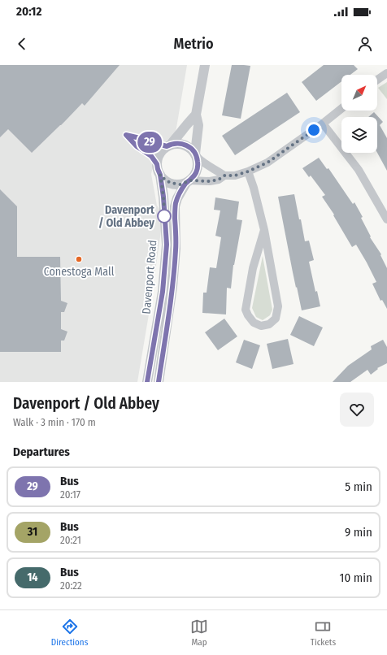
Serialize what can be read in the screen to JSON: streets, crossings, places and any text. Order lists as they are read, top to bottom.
{
  "streets": {
    "street": ["Davenport Road"]
  },
  "places": ["Davenport / Old Abbey", "Conestoga Mall"],
  "lines": ["bus line 29"],
  "north": "top right",
  "page": {
    "status": "20:12",
    "header": "Metrio",
    "on_map": "29",
    "heading": [
      ["Davenport / Old Abbey", "Walk · 3 min · 170 m"],
      "Departures"
    ],
    "list": [
      {
        "mark": "29",
        "name": "Bus",
        "note": "20:17",
        "value": "5 min"
      },
      {
        "mark": "31",
        "name": "Bus",
        "note": "20:21",
        "value": "9 min"
      },
      {
        "mark": "14",
        "name": "Bus",
        "note": "20:22",
        "value": "10 min"
      }
    ],
    "tabs": ["Directions", "Map", "Tickets"]
  }
}
